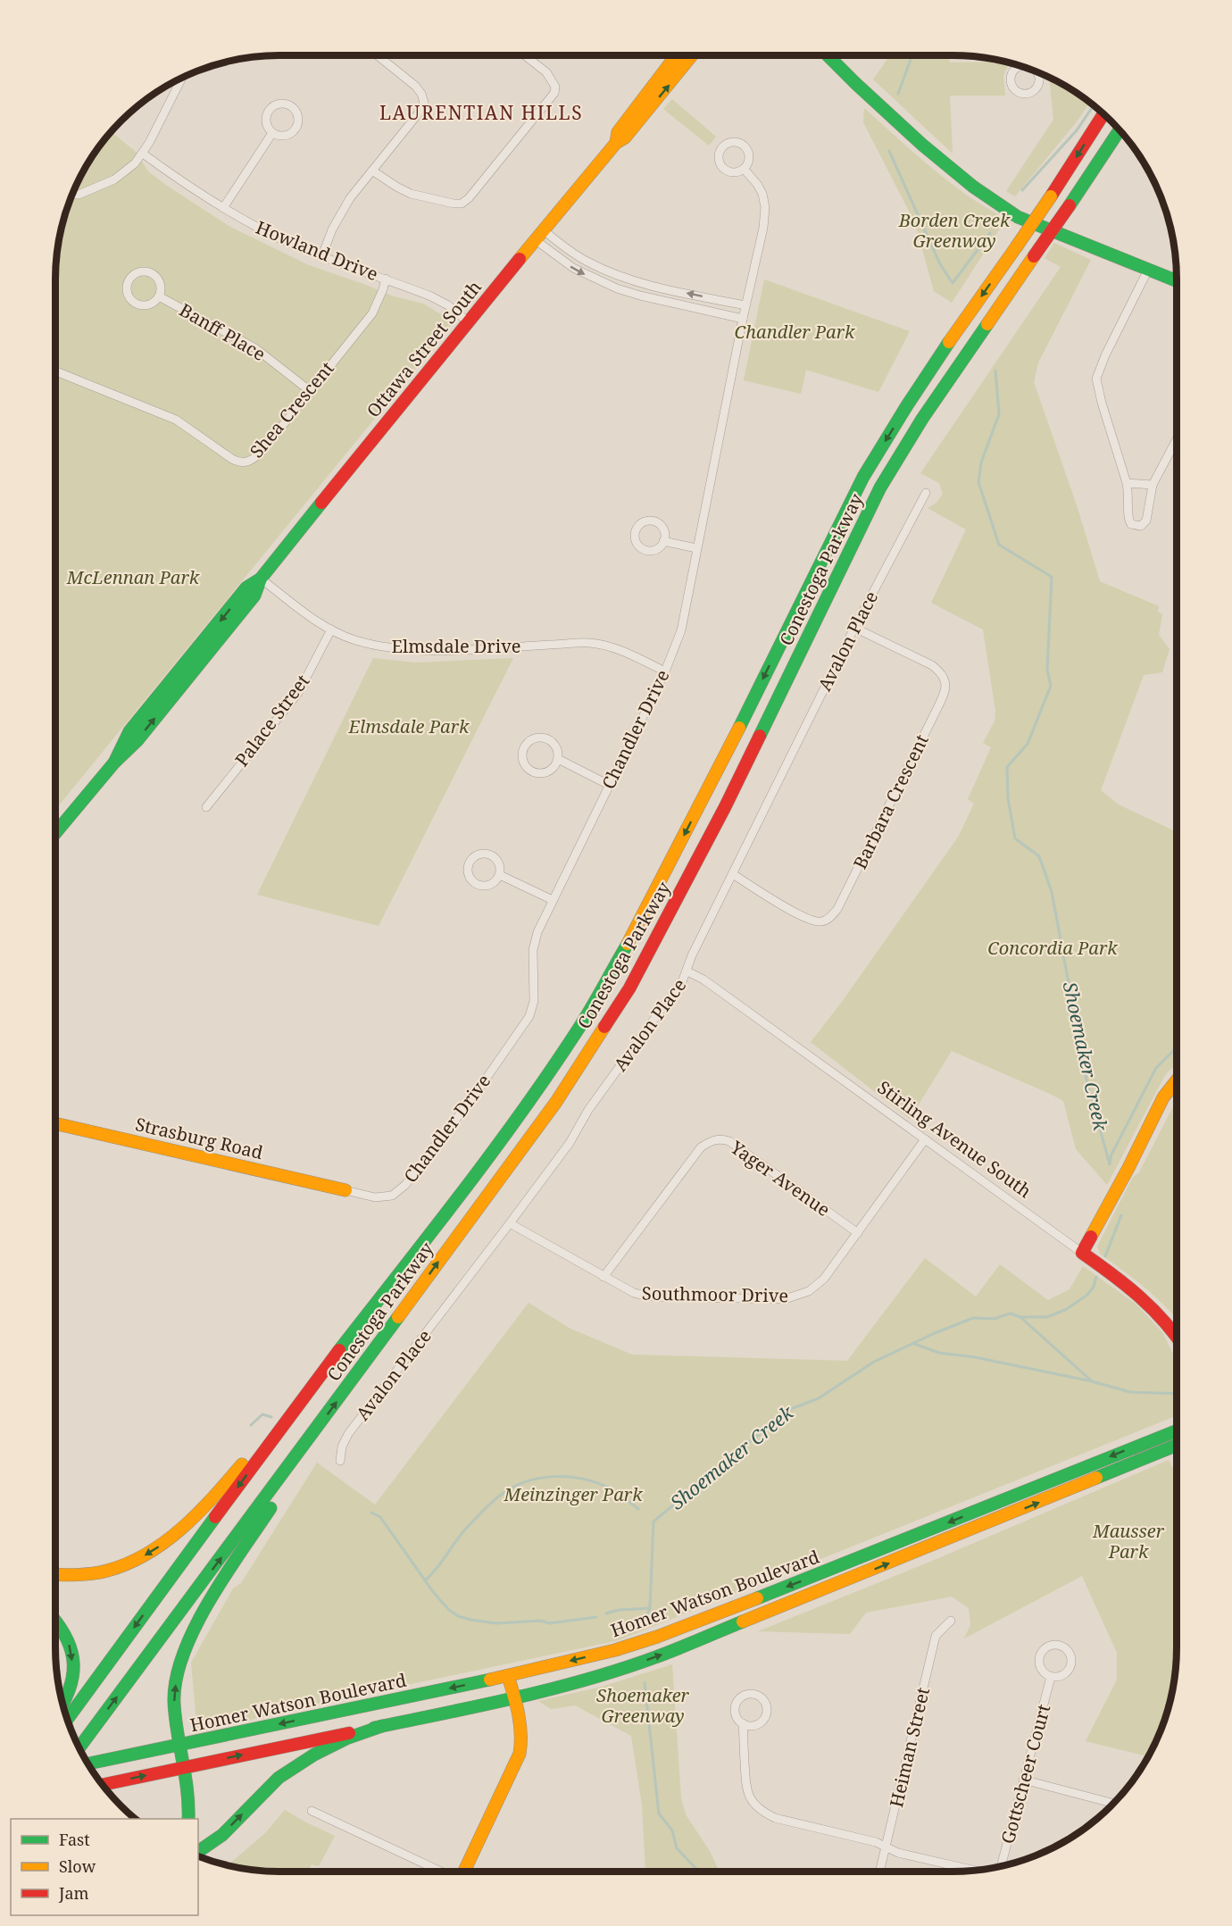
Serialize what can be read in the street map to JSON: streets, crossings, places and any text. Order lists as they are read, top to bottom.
{
  "streets": {
    "main road": [
      "Ottawa Street South",
      "Conestoga Parkway",
      "Strasburg Road",
      "Stirling Avenue South",
      "Homer Watson Boulevard"
    ],
    "street": [
      "Howland Drive",
      "Banff Place",
      "Shea Crescent",
      "Avalon Place",
      "Elmsdale Drive",
      "Palace Street",
      "Chandler Drive",
      "Barbara Crescent",
      "Yager Avenue",
      "Southmoor Drive",
      "Heiman Street",
      "Gottscheer Court"
    ]
  },
  "crossings": [
    ["Howland Drive", "Ottawa Street South"],
    ["Howland Drive", "Shea Crescent"],
    ["Banff Place", "Shea Crescent"],
    ["Ottawa Street South", "Elmsdale Drive"],
    ["Avalon Place", "Barbara Crescent"],
    ["Avalon Place", "Stirling Avenue South"],
    ["Avalon Place", "Southmoor Drive"],
    ["Elmsdale Drive", "Palace Street"],
    ["Elmsdale Drive", "Chandler Drive"],
    ["Chandler Drive", "Strasburg Road"],
    ["Stirling Avenue South", "Southmoor Drive"],
    ["Yager Avenue", "Southmoor Drive"]
  ],
  "districts": ["LAURENTIAN HILLS"],
  "water": ["Shoemaker Creek"],
  "parks": [
    "Borden Creek Greenway",
    "Chandler Park",
    "McLennan Park",
    "Elmsdale Park",
    "Concordia Park",
    "Meinzinger Park",
    "Mausser Park",
    "Shoemaker Greenway"
  ],
  "legend": ["Fast", "Slow", "Jam"]
}
